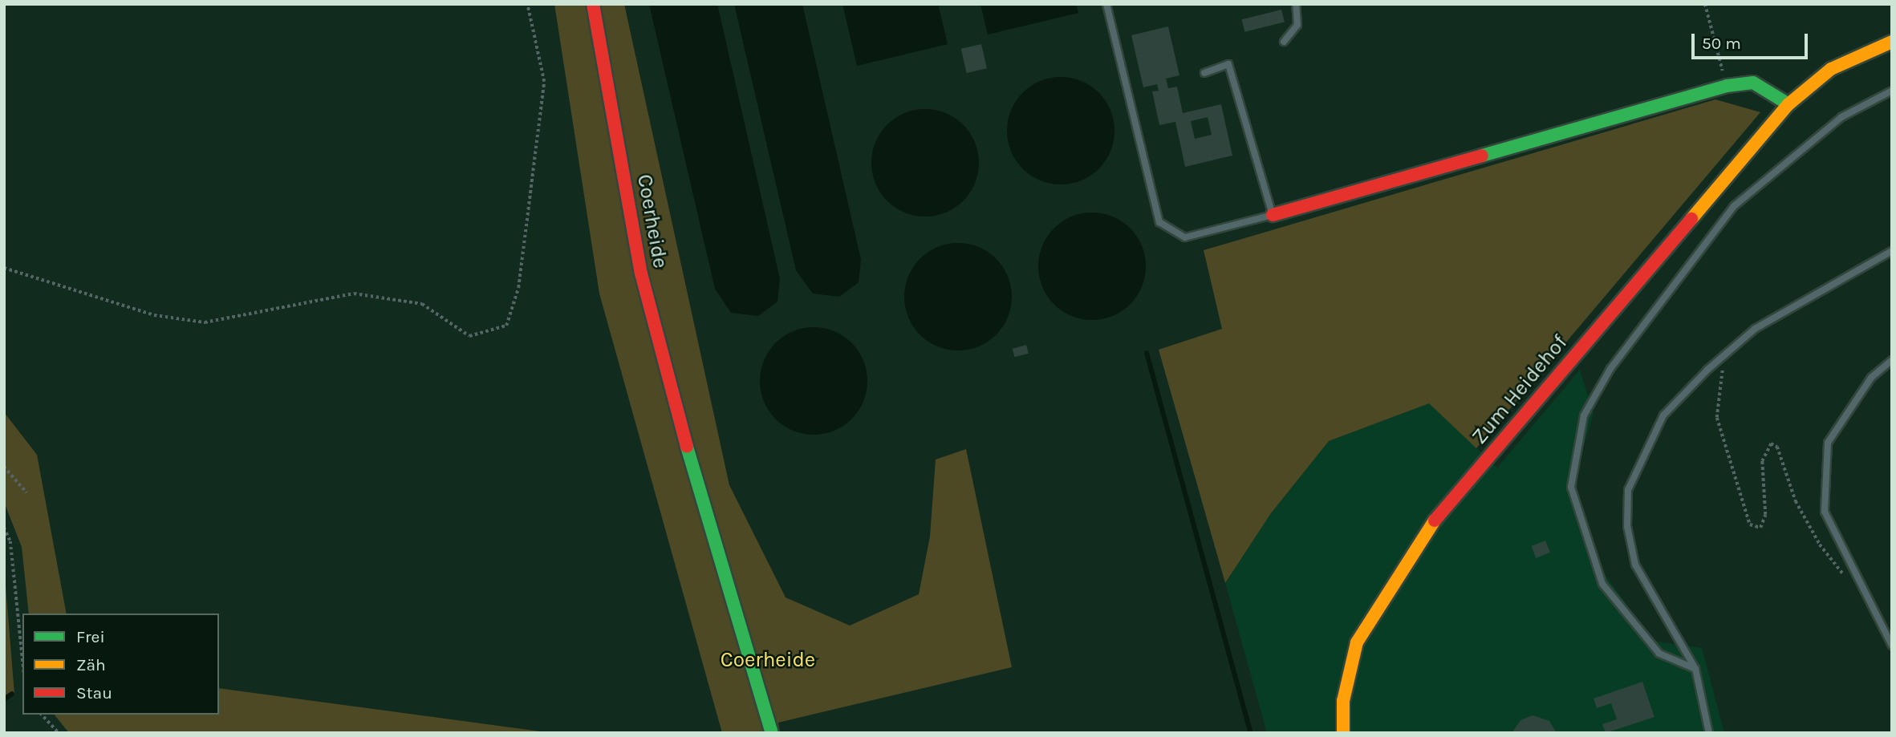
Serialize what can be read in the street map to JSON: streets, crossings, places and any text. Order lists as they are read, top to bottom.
{
  "streets": {
    "street": ["Coerheide", "Zum Heidehof"]
  },
  "parks": ["Coerheide"],
  "legend": ["Frei", "Zäh", "Stau"],
  "scale_bar": "50 m"
}
